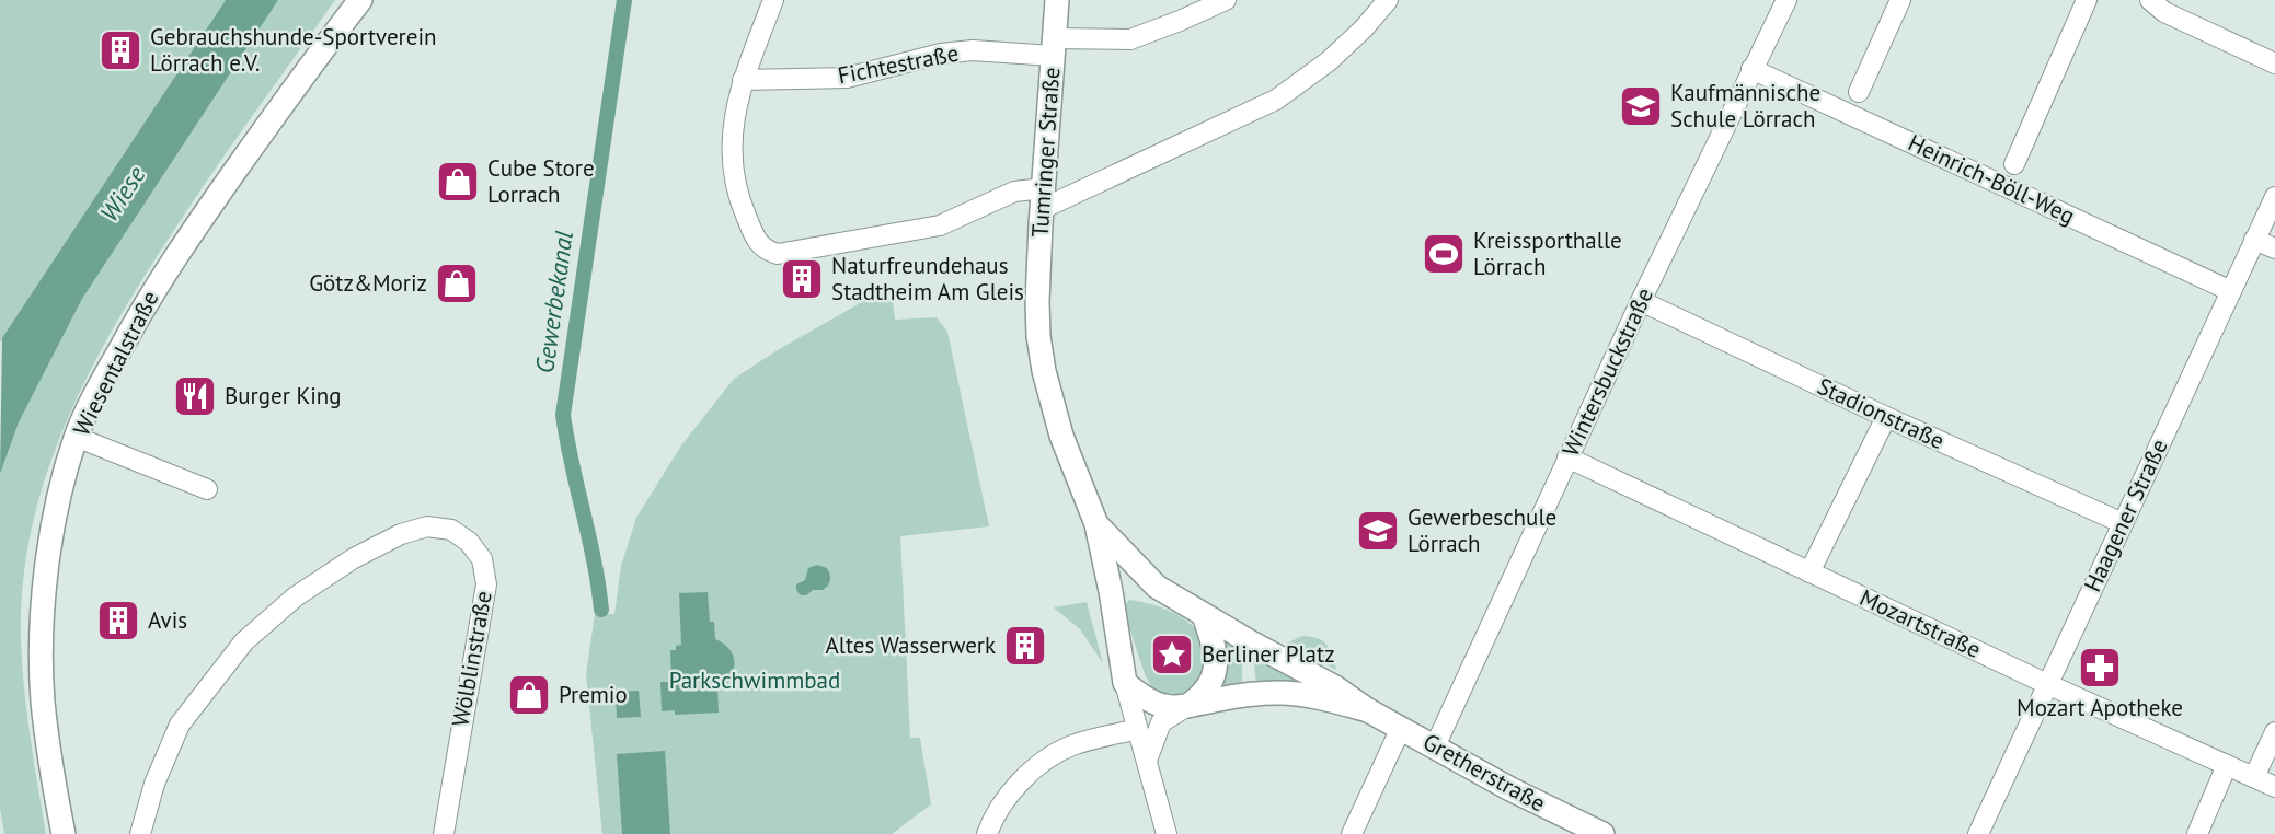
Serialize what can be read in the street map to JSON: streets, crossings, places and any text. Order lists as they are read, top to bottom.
{
  "streets": {
    "main road": ["Tumringer Straße", "Wiesentalstraße", "Gretherstraße"],
    "street": [
      "Fichtestraße",
      "Heinrich-Böll-Weg",
      "Wintersbuckstraße",
      "Stadionstraße",
      "Haagener Straße",
      "Mozartstraße",
      "Wölblinstraße"
    ]
  },
  "crossings": [
    ["Fichtestraße", "Tumringer Straße"],
    ["Tumringer Straße", "Gretherstraße"],
    ["Heinrich-Böll-Weg", "Wintersbuckstraße"],
    ["Heinrich-Böll-Weg", "Haagener Straße"],
    ["Wintersbuckstraße", "Stadionstraße"],
    ["Wintersbuckstraße", "Mozartstraße"],
    ["Wintersbuckstraße", "Gretherstraße"],
    ["Stadionstraße", "Haagener Straße"],
    ["Haagener Straße", "Mozartstraße"]
  ],
  "water": ["Wiese", "Gewerbekanal"],
  "parks": ["Parkschwimmbad"],
  "places": {
    "building": [
      "Gebrauchshunde-Sportverein Lörrach e.V.",
      "Naturfreundehaus Stadtheim Am Gleis",
      "Avis",
      "Altes Wasserwerk"
    ],
    "school or university": ["Kaufmännische Schule Lörrach", "Gewerbeschule Lörrach"],
    "shop": ["Cube Store Lorrach", "Götz&Moriz", "Premio"],
    "sports": ["Kreissporthalle Lörrach"],
    "restaurant": ["Burger King"],
    "place": ["Berliner Platz"],
    "pharmacy": ["Mozart Apotheke"]
  }
}
